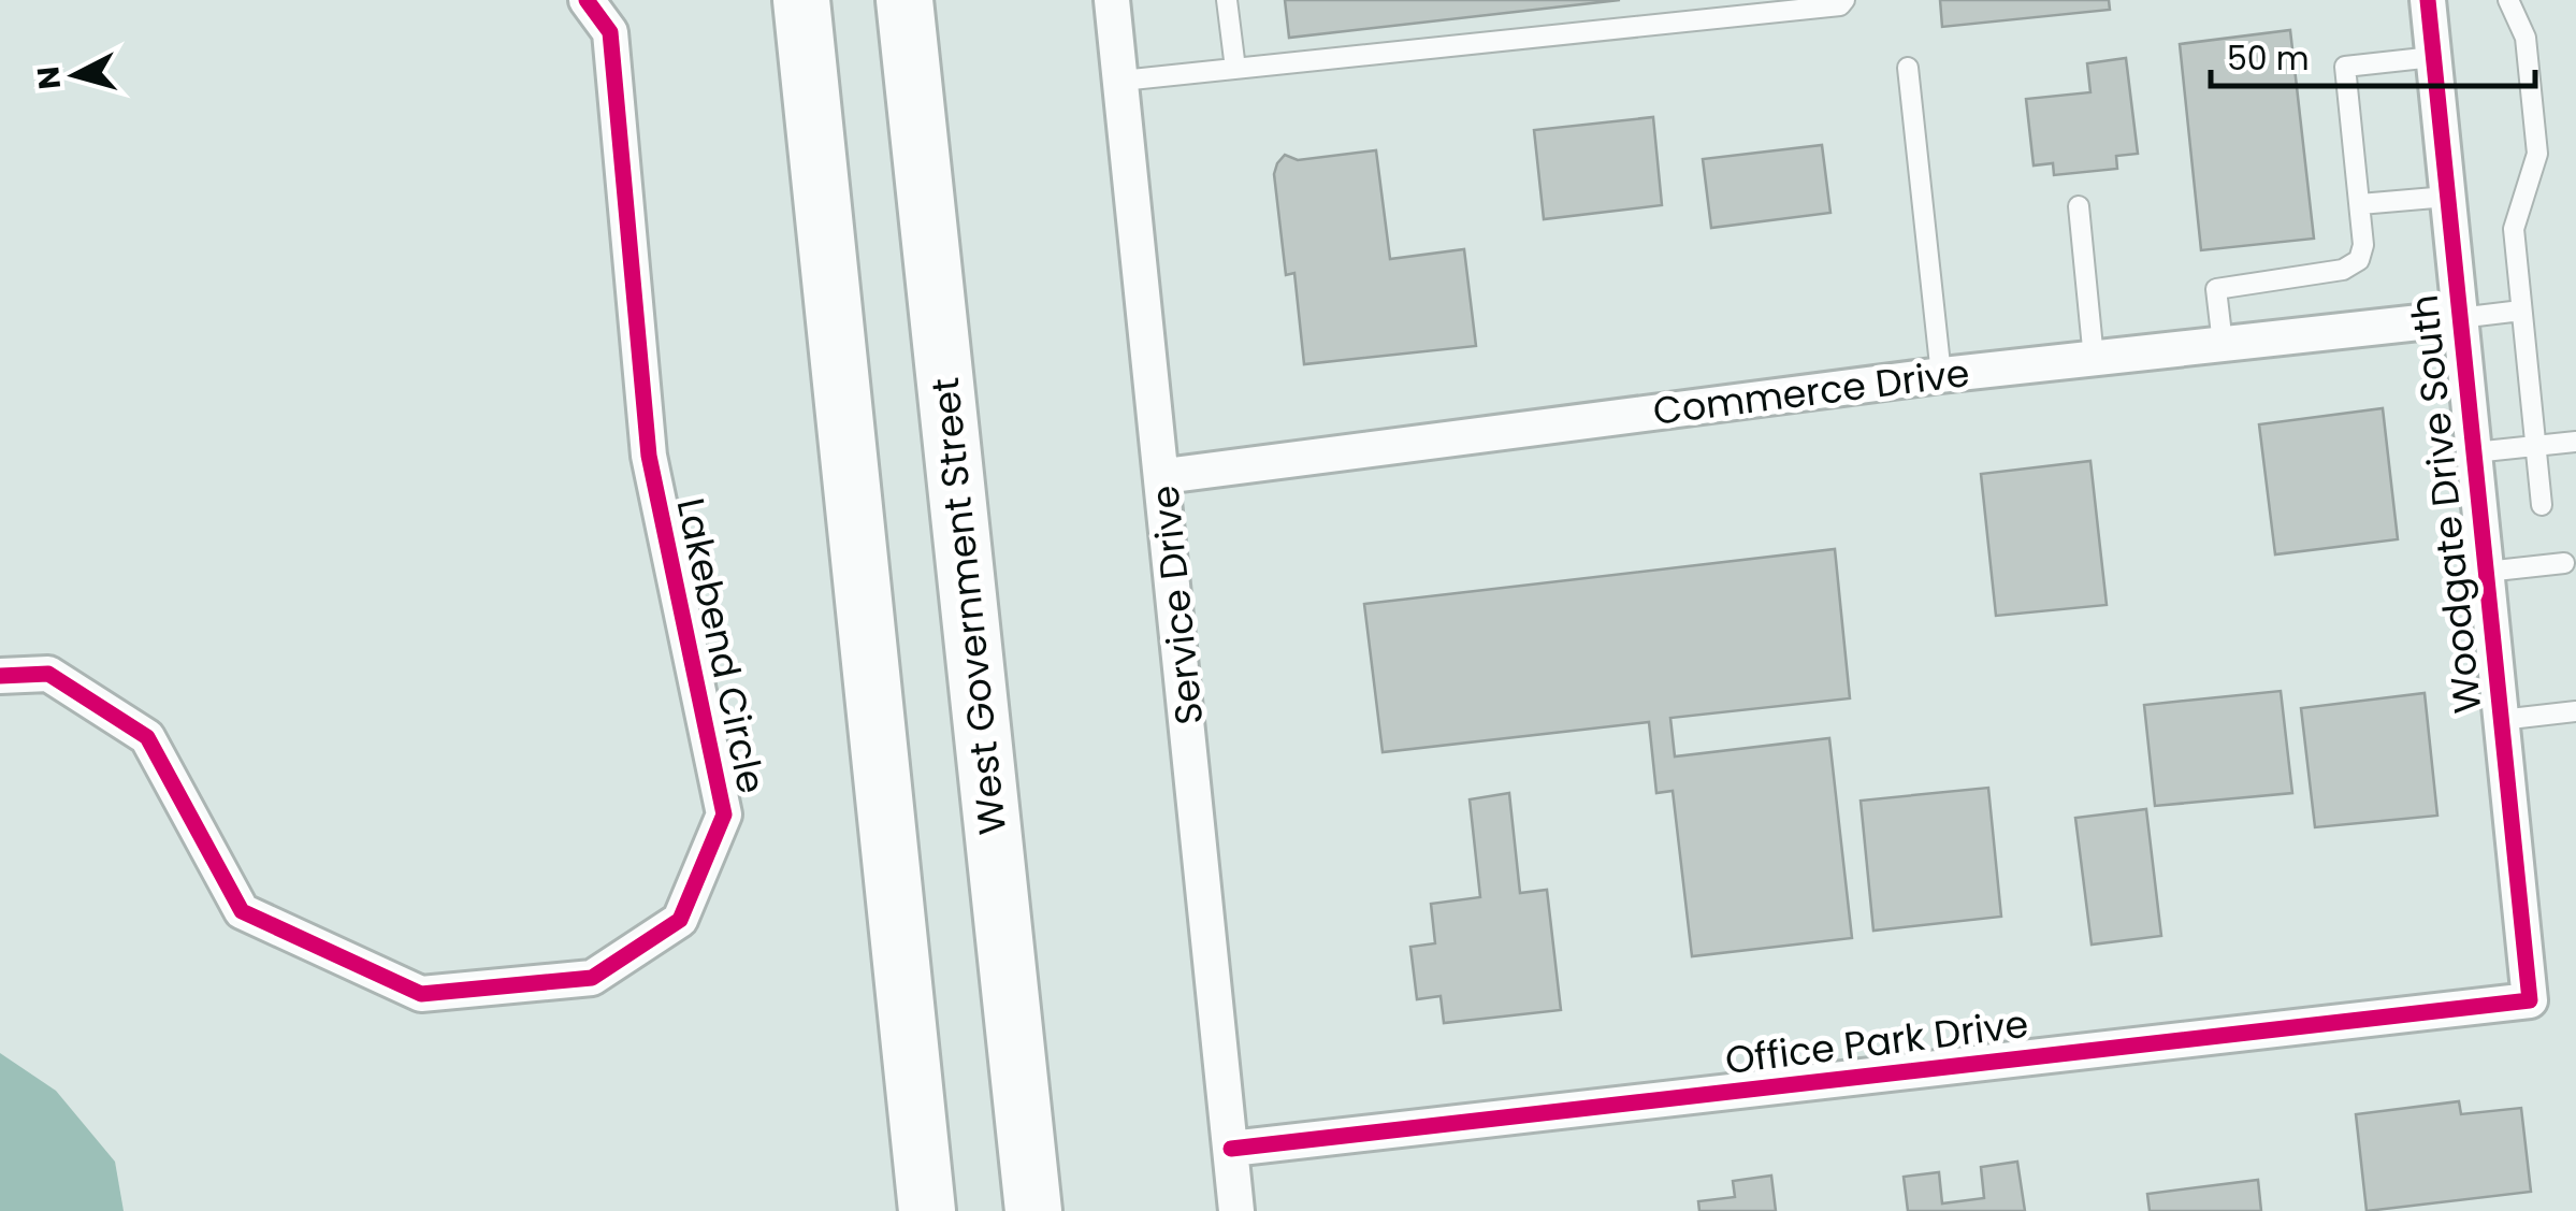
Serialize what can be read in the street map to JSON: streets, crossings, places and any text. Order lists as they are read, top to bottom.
{
  "streets": {
    "main road": ["West Government Street"],
    "street": [
      "Commerce Drive",
      "Woodgate Drive South",
      "Service Drive",
      "Lakebend Circle",
      "Office Park Drive"
    ]
  },
  "crossings": [
    ["Commerce Drive", "Woodgate Drive South"],
    ["Commerce Drive", "Service Drive"],
    ["Woodgate Drive South", "Office Park Drive"],
    ["Service Drive", "Office Park Drive"]
  ],
  "scale_bar": "50 m",
  "north": "left"
}
